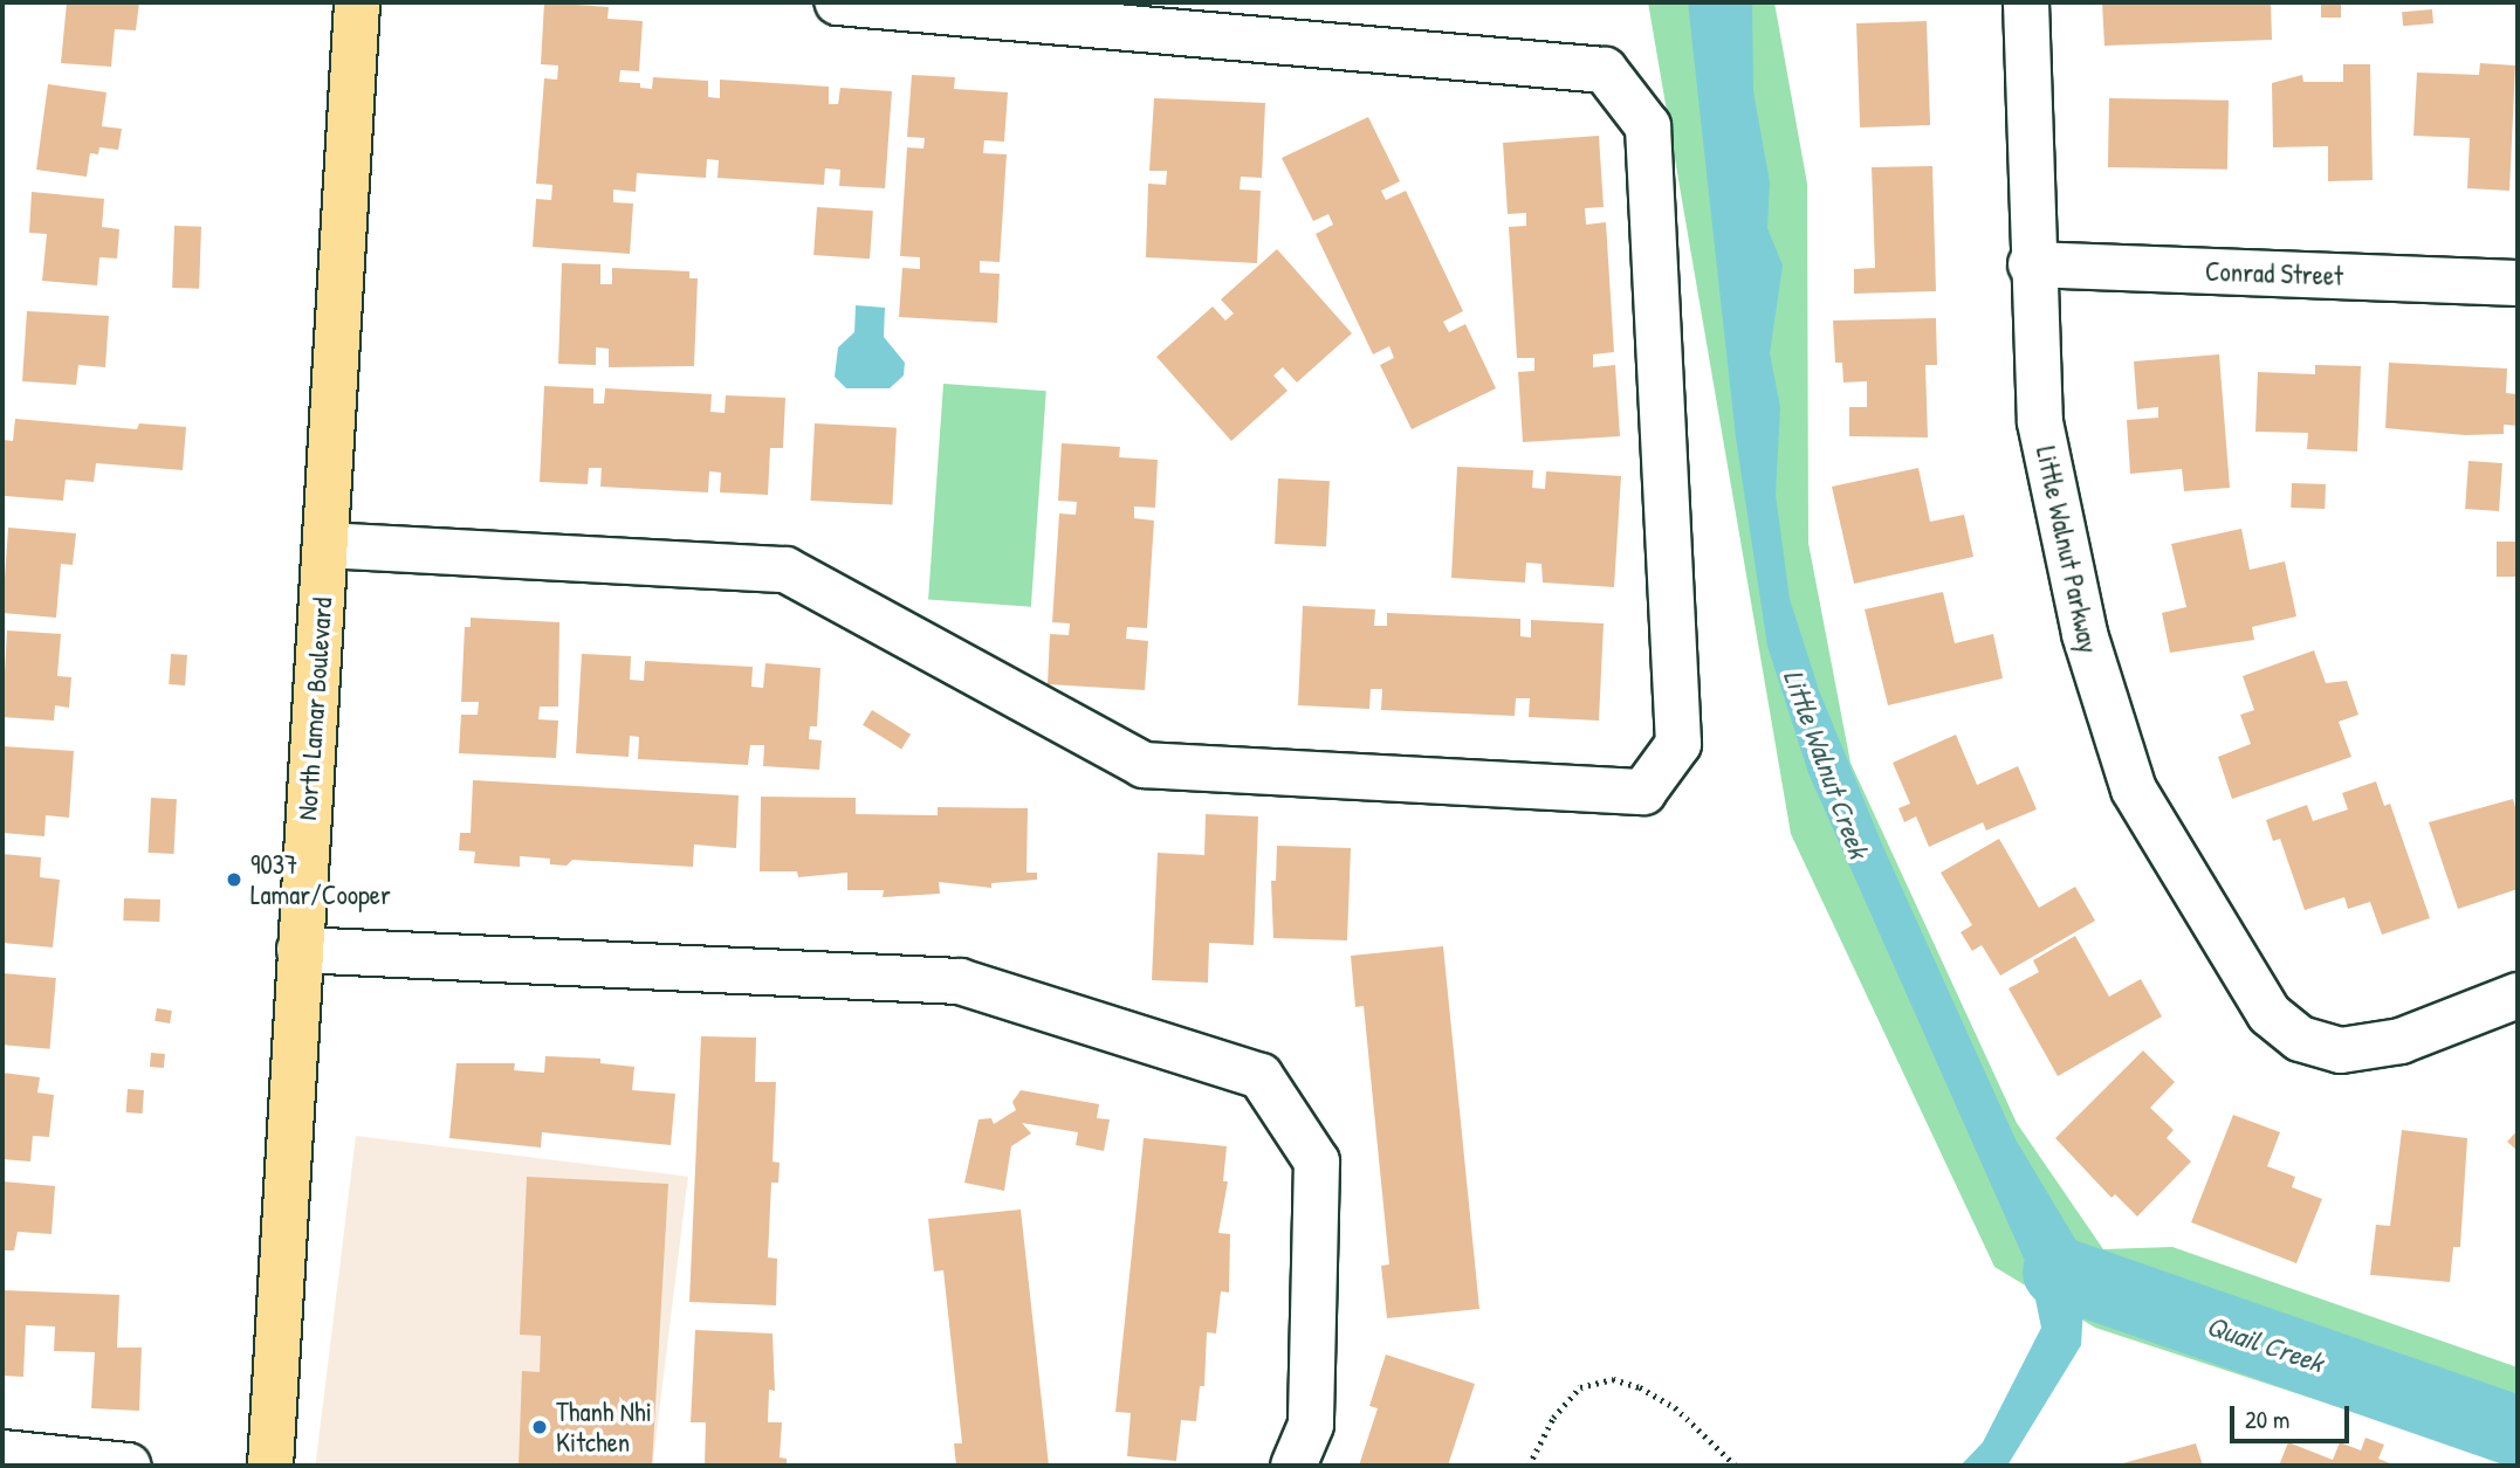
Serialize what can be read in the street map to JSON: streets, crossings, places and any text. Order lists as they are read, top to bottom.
{
  "streets": {
    "main road": ["North Lamar Boulevard"],
    "street": ["Conrad Street", "Little Walnut Parkway"]
  },
  "crossings": [
    ["Conrad Street", "Little Walnut Parkway"]
  ],
  "water": ["Little Walnut Creek", "Quail Creek"],
  "places": ["9037 Lamar/Cooper", "Thanh Nhi Kitchen"],
  "scale_bar": "20 m"
}
